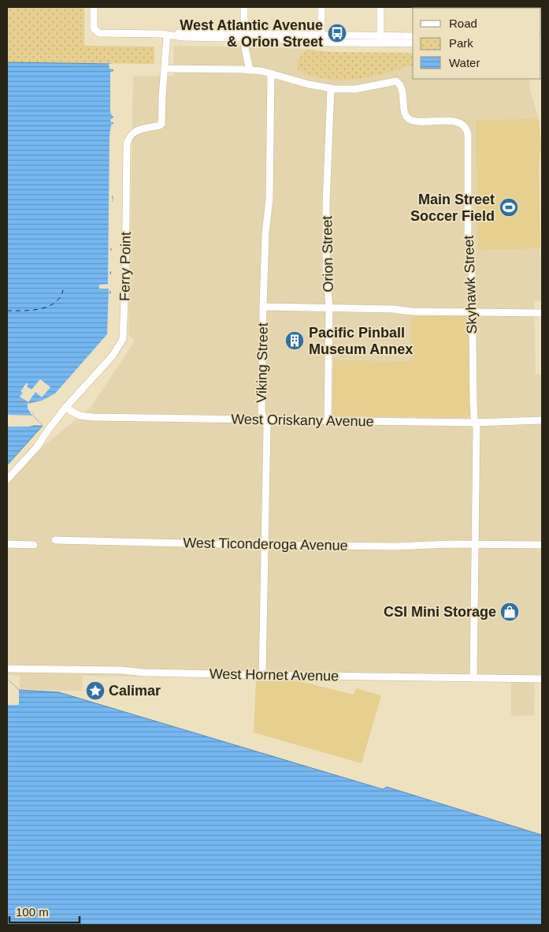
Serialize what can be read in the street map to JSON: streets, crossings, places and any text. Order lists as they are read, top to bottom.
{
  "streets": {
    "street": [
      "Orion Street",
      "Ferry Point",
      "Skyhawk Street",
      "Viking Street",
      "West Oriskany Avenue",
      "West Ticonderoga Avenue",
      "West Hornet Avenue"
    ]
  },
  "crossings": [
    ["Orion Street", "Skyhawk Street"],
    ["Orion Street", "West Oriskany Avenue"],
    ["Ferry Point", "West Oriskany Avenue"],
    ["Skyhawk Street", "West Oriskany Avenue"],
    ["Skyhawk Street", "West Ticonderoga Avenue"],
    ["Viking Street", "West Oriskany Avenue"],
    ["Viking Street", "West Ticonderoga Avenue"],
    ["Viking Street", "West Hornet Avenue"]
  ],
  "places": {
    "bus stop": ["West Atlantic Avenue & Orion Street"],
    "sports": ["Main Street Soccer Field"],
    "building": ["Pacific Pinball Museum Annex"],
    "shop": ["CSI Mini Storage"],
    "place": ["Calimar"]
  },
  "legend": ["Road", "Park", "Water"],
  "scale_bar": "100 m"
}
